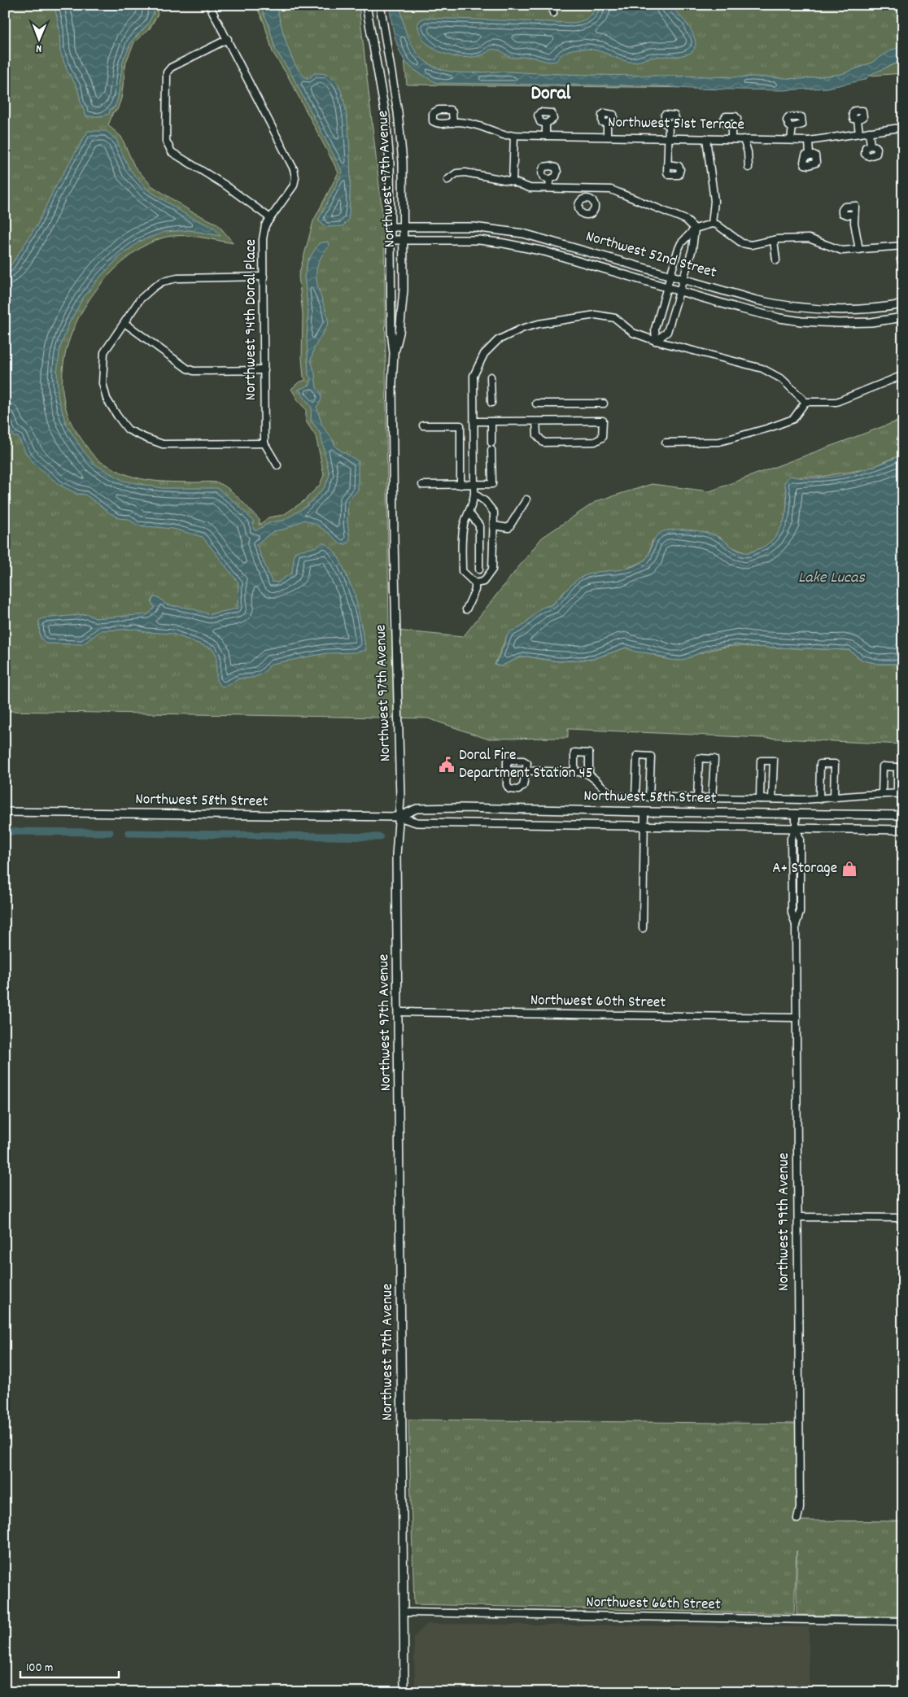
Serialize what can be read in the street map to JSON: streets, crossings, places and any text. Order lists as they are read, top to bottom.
{
  "streets": {
    "street": [
      "Northwest 51st Terrace",
      "Northwest 97th Avenue",
      "Northwest 52nd Street",
      "Northwest 94th Doral Place",
      "Northwest 58th Street",
      "Northwest 60th Street",
      "Northwest 99th Avenue",
      "Northwest 66th Street"
    ]
  },
  "crossings": [
    ["Northwest 97th Avenue", "Northwest 52nd Street"],
    ["Northwest 97th Avenue", "Northwest 58th Street"],
    ["Northwest 97th Avenue", "Northwest 60th Street"],
    ["Northwest 97th Avenue", "Northwest 66th Street"],
    ["Northwest 58th Street", "Northwest 99th Avenue"],
    ["Northwest 60th Street", "Northwest 99th Avenue"]
  ],
  "districts": ["Doral"],
  "water": ["Lake Lucas"],
  "places": {
    "public building": ["Doral Fire Department Station 45"],
    "shop": ["A+ Storage"]
  },
  "scale_bar": "100 m",
  "north": "bottom"
}
